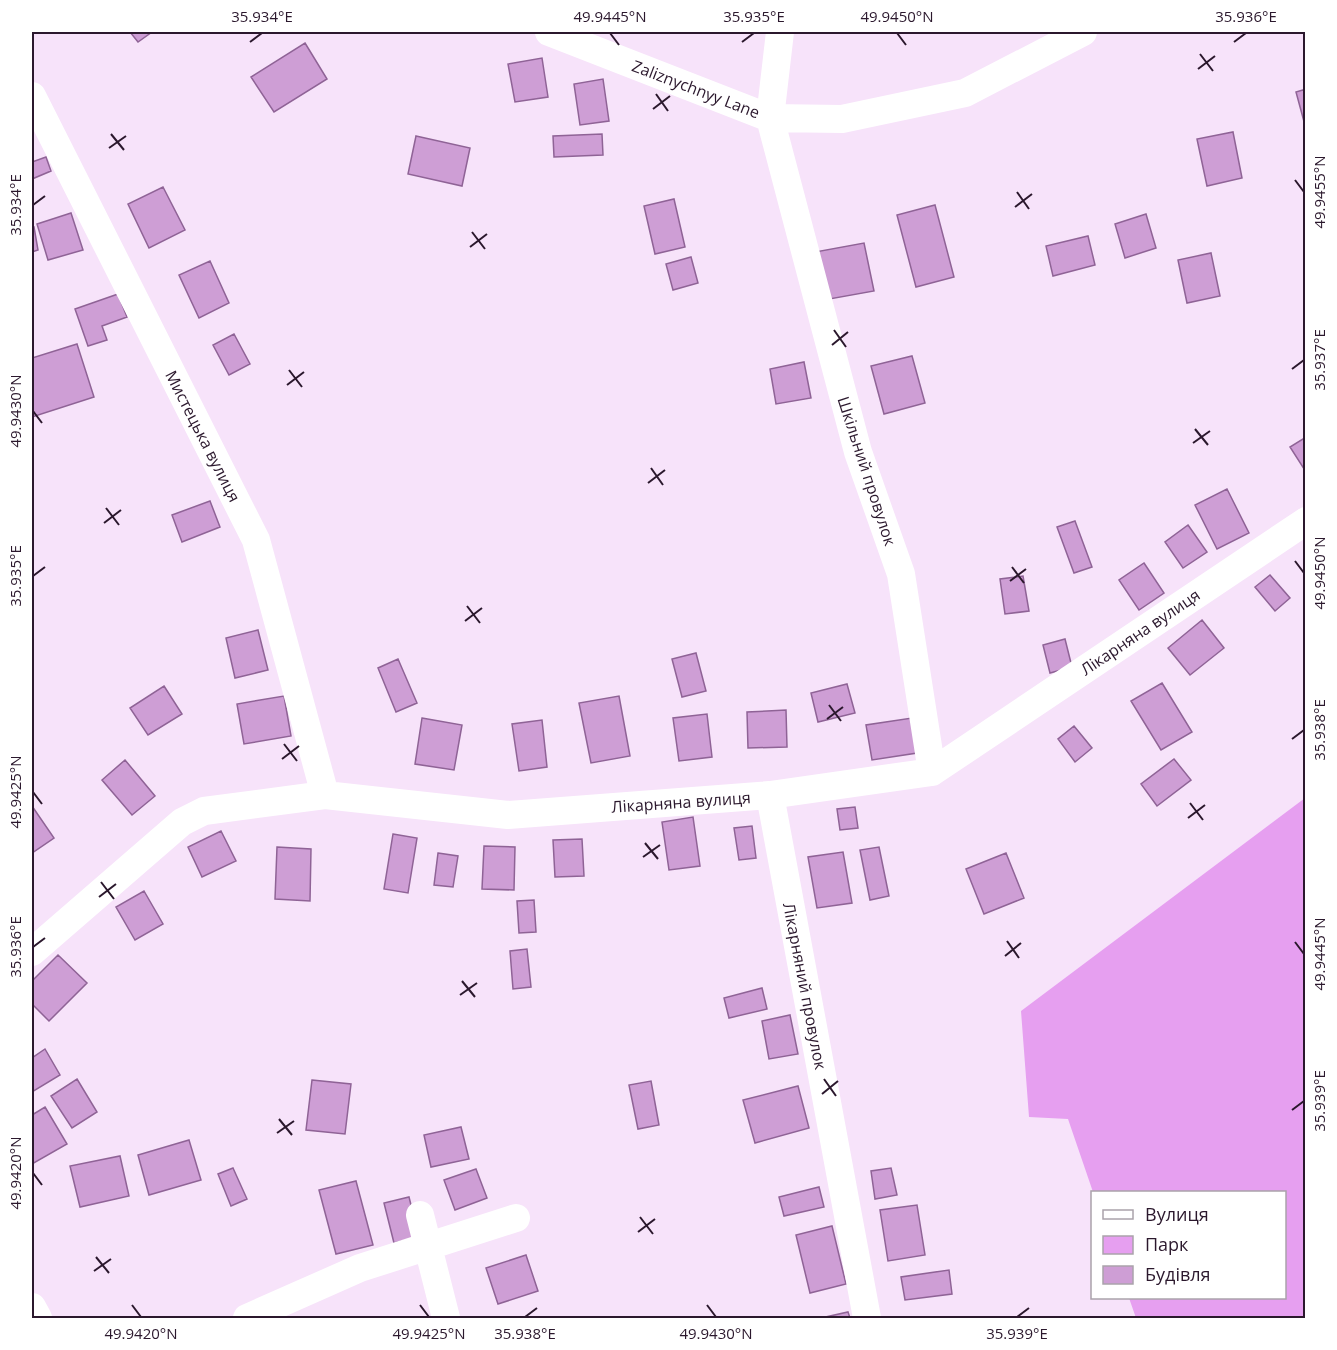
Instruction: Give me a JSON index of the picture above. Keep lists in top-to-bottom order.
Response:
{
  "streets": {
    "street": [
      "Zaliznychnyy Lane",
      "Мистецька вулиця",
      "Шкільний провулок",
      "Лікарняна вулиця",
      "Лікарняний провулок"
    ]
  },
  "crossings": [
    ["Zaliznychnyy Lane", "Шкільний провулок"],
    ["Мистецька вулиця", "Лікарняна вулиця"],
    ["Шкільний провулок", "Лікарняна вулиця"],
    ["Лікарняна вулиця", "Лікарняний провулок"]
  ],
  "legend": ["Вулиця", "Парк", "Будівля"],
  "coordinates": [
    "35.934°E",
    "49.9445°N",
    "35.935°E",
    "49.9450°N",
    "35.936°E",
    "49.9455°N",
    "35.937°E",
    "49.9430°N",
    "35.938°E",
    "49.9425°N",
    "35.939°E",
    "49.9420°N"
  ]
}
